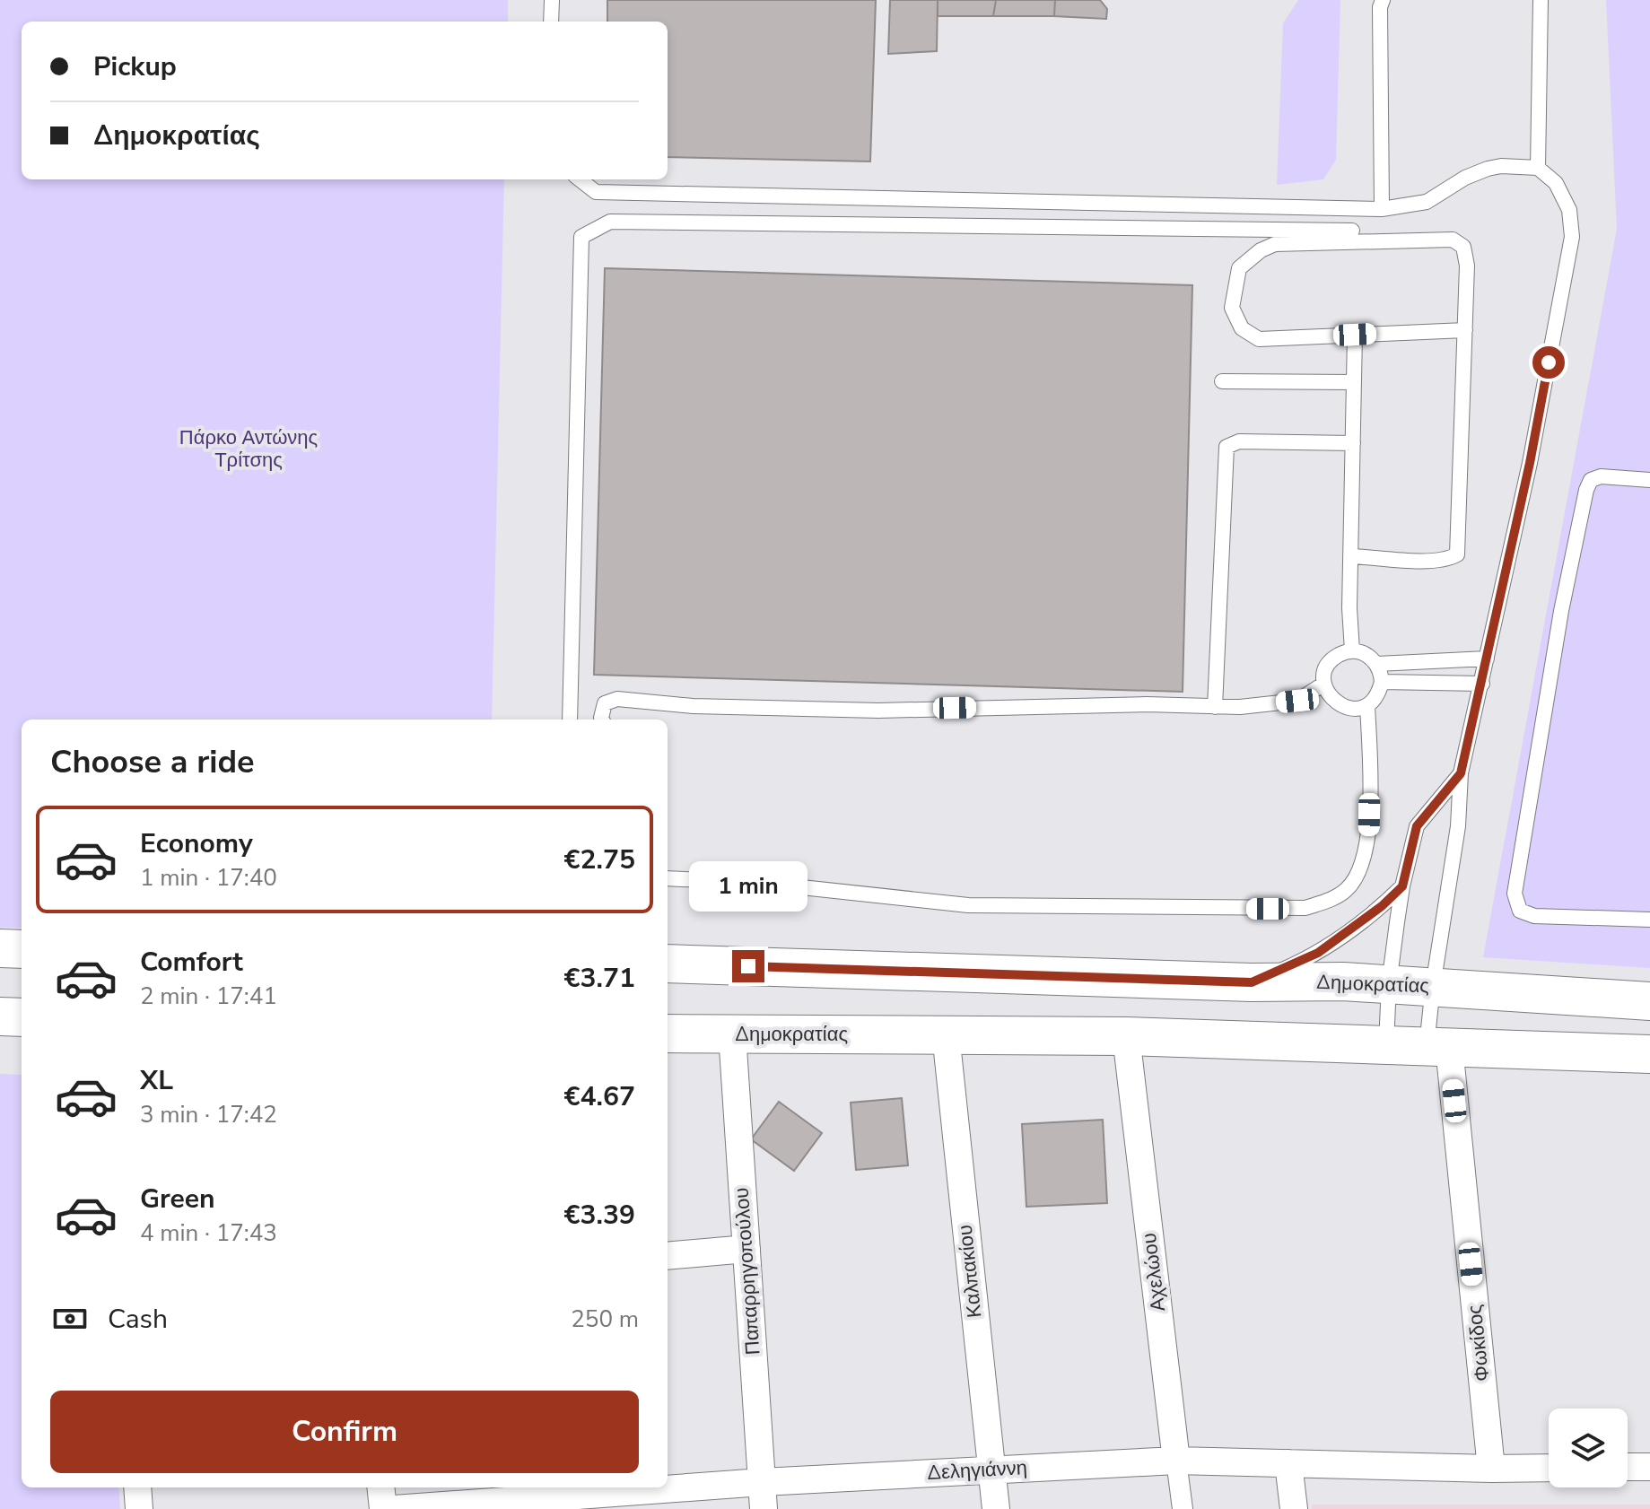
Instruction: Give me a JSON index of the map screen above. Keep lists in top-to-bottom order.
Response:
{
  "streets": {
    "main road": ["Δημοκρατίας"],
    "street": [
      "Παπαρρηγοπούλου",
      "Καλπακίου",
      "Αχελώου",
      "Φωκίδος",
      "Δεληγιάννη"
    ]
  },
  "crossings": [
    ["Δημοκρατίας", "Παπαρρηγοπούλου"],
    ["Δημοκρατίας", "Καλπακίου"],
    ["Δημοκρατίας", "Αχελώου"],
    ["Δημοκρατίας", "Φωκίδος"],
    ["Παπαρρηγοπούλου", "Δεληγιάννη"],
    ["Καλπακίου", "Δεληγιάννη"],
    ["Αχελώου", "Δεληγιάννη"],
    ["Φωκίδος", "Δεληγιάννη"]
  ],
  "parks": ["Πάρκο Αντώνης Τρίτσης"],
  "page": {
    "banner": ["Pickup", "Δημοκρατίας"],
    "heading": "Choose a ride",
    "list": [
      {
        "name": "Economy",
        "note": "1 min · 17:40",
        "value": "€2.75"
      },
      {
        "name": "Comfort",
        "note": "2 min · 17:41",
        "value": "€3.71"
      },
      {
        "name": "XL",
        "note": "3 min · 17:42",
        "value": "€4.67"
      },
      {
        "name": "Green",
        "note": "4 min · 17:43",
        "value": "€3.39"
      }
    ],
    "bubble": "1 min",
    "pay": ["Cash", "250 m"],
    "buttons": "Confirm"
  }
}
